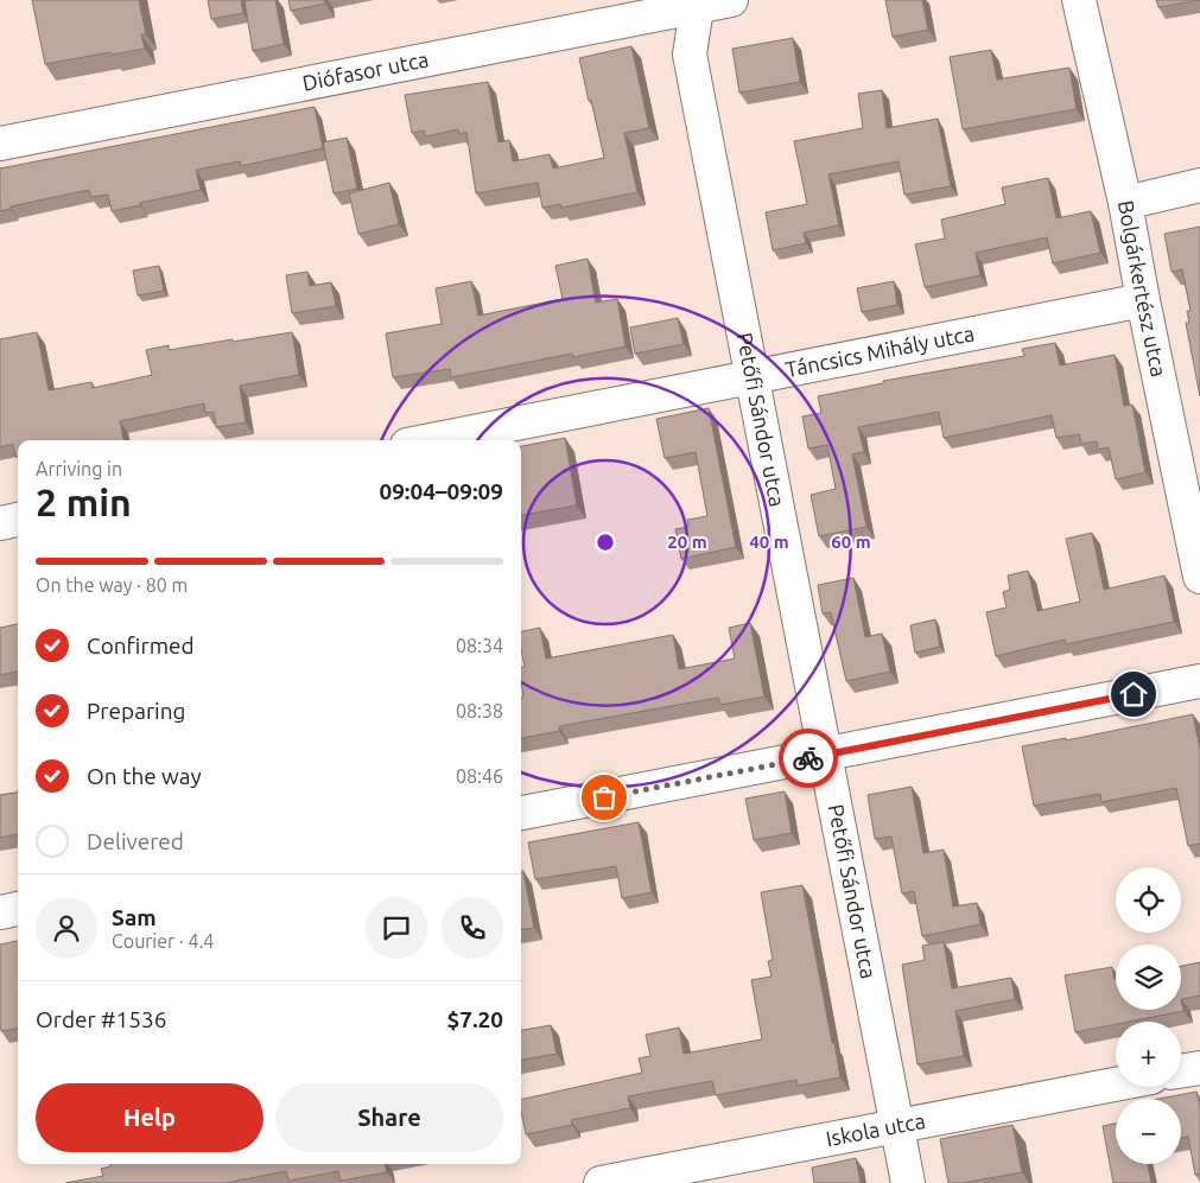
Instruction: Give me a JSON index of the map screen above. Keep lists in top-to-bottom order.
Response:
{
  "streets": {
    "street": [
      "Diófasor utca",
      "Bolgárkertész utca",
      "Táncsics Mihály utca",
      "Petőfi Sándor utca",
      "Iskola utca"
    ]
  },
  "crossings": [
    ["Diófasor utca", "Petőfi Sándor utca"],
    ["Bolgárkertész utca", "Táncsics Mihály utca"],
    ["Táncsics Mihály utca", "Petőfi Sándor utca"],
    ["Petőfi Sándor utca", "Iskola utca"]
  ],
  "page": {
    "heading": ["2 min", "Arriving in", "09:04–09:09"],
    "panel": [
      "Sam",
      "Courier · 4.4",
      "Order #1536",
      "$7.20"
    ],
    "bar": "On the way · 80 m",
    "list": [
      ["Confirmed", "08:34"],
      ["Preparing", "08:38"],
      ["On the way", "08:46"],
      "Delivered"
    ],
    "map_buttons": ["+", "−"],
    "buttons": ["Help", "Share"]
  },
  "rings": ["20 m", "40 m", "60 m"]
}
